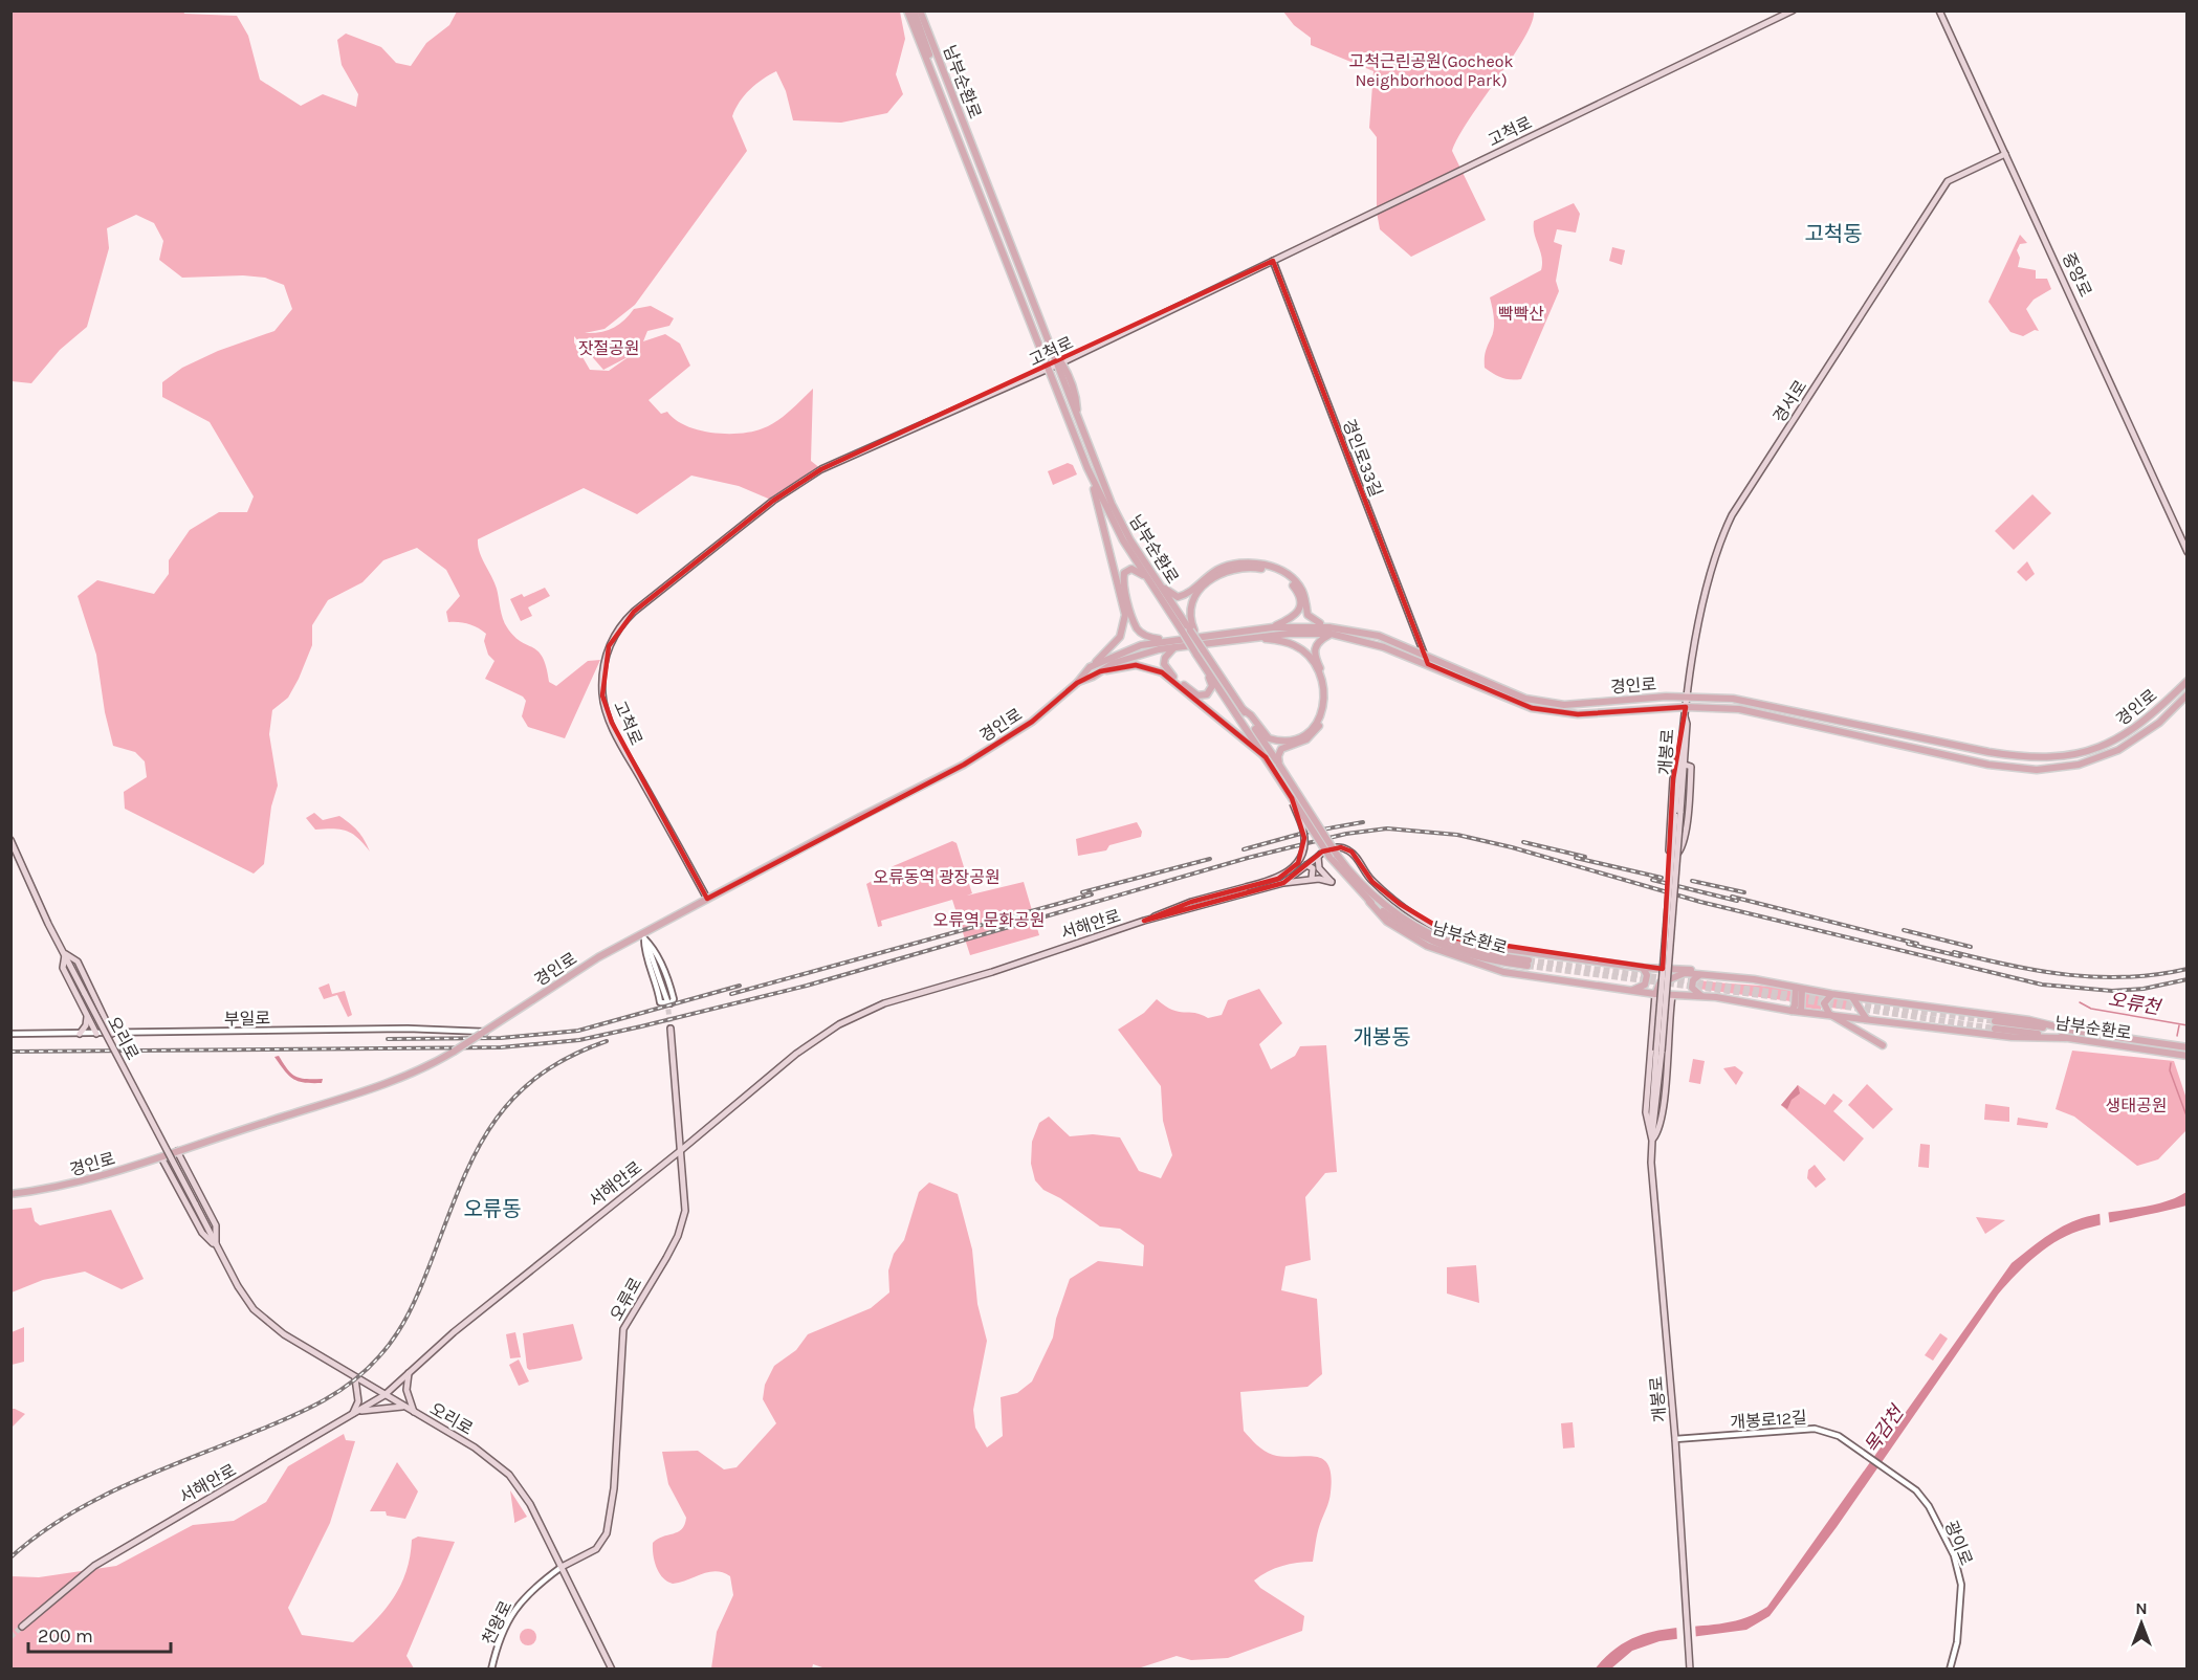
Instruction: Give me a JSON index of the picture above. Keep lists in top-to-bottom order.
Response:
{
  "streets": {
    "main road": [
      "남부순환로",
      "고척로",
      "중앙로",
      "경서로",
      "경인로",
      "개봉로",
      "서해안로",
      "오리로",
      "오류로"
    ],
    "street": [
      "경인로33길",
      "부일로",
      "개봉로12길",
      "광이로",
      "천왕로"
    ]
  },
  "crossings": [
    ["남부순환로", "고척로"],
    ["고척로", "경인로33길"],
    ["고척로", "경인로"],
    ["중앙로", "경서로"],
    ["경서로", "경인로"],
    ["경서로", "개봉로"],
    ["경인로33길", "경인로"],
    ["경인로", "부일로"],
    ["경인로", "오리로"],
    ["개봉로", "개봉로12길"],
    ["서해안로", "오리로"],
    ["서해안로", "오류로"],
    ["오리로", "오류로"],
    ["오리로", "천왕로"],
    ["오류로", "천왕로"],
    ["개봉로12길", "광이로"]
  ],
  "districts": ["고척동", "개봉동", "오류동"],
  "water": ["오류천", "목감천"],
  "parks": [
    "고척근린공원(Gocheok Neighborhood Park)",
    "빡빡산",
    "잣절공원",
    "오류동역 광장공원",
    "오류역 문화공원",
    "생태공원"
  ],
  "scale_bar": "200 m",
  "north": "top"
}
